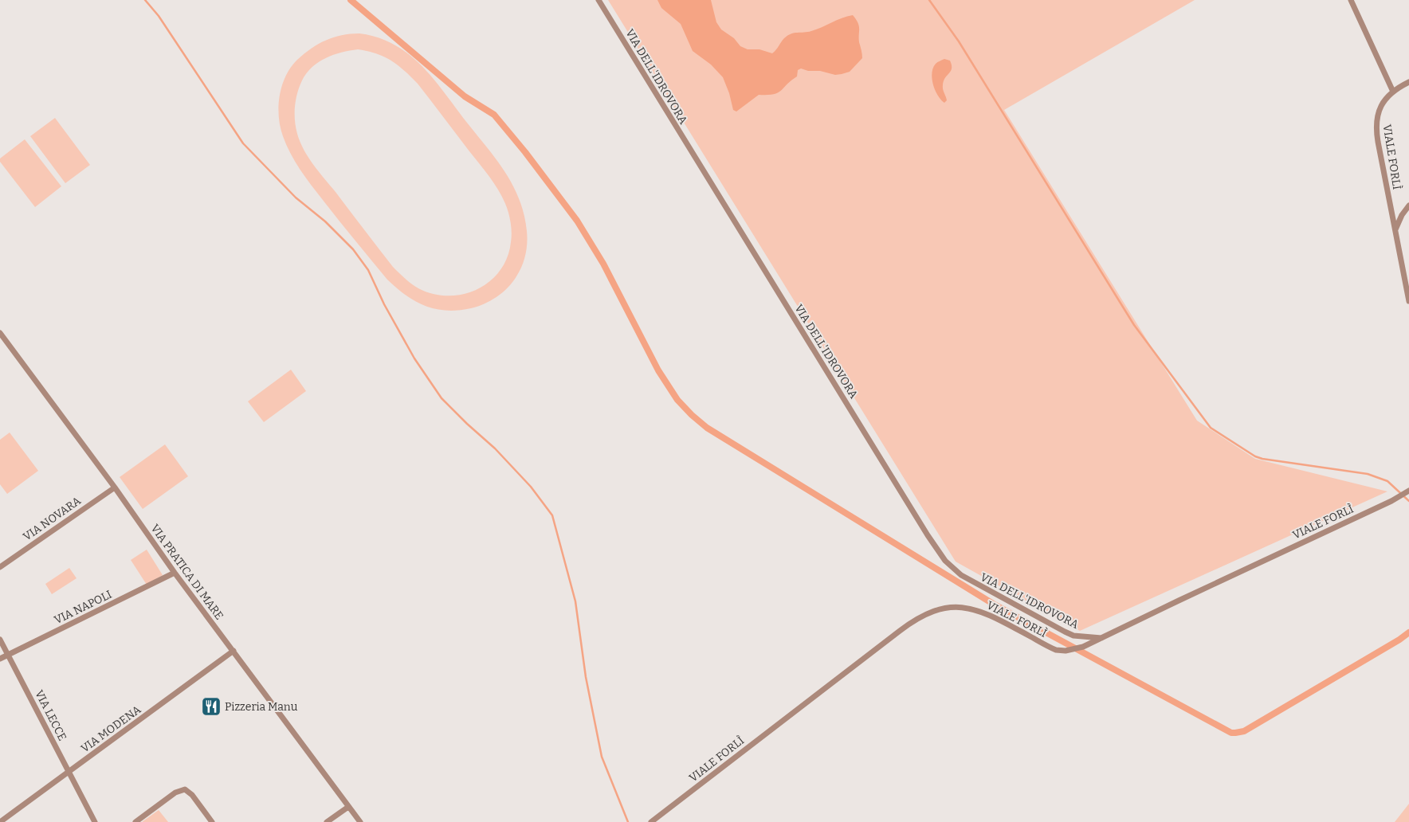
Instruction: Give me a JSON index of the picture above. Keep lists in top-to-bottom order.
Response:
{
  "streets": {
    "street": [
      "VIA DELL'IDROVORA",
      "VIALE FORLÌ",
      "VIA NOVARA",
      "VIA PRATICA DI MARE",
      "VIA NAPOLI",
      "VIA LECCE",
      "VIA MODENA"
    ]
  },
  "crossings": [
    ["VIA DELL'IDROVORA", "VIALE FORLÌ"],
    ["VIA NOVARA", "VIA PRATICA DI MARE"],
    ["VIA PRATICA DI MARE", "VIA NAPOLI"],
    ["VIA PRATICA DI MARE", "VIA MODENA"],
    ["VIA NAPOLI", "VIA LECCE"],
    ["VIA LECCE", "VIA MODENA"]
  ],
  "places": {
    "restaurant": ["Pizzeria Manu"]
  }
}
